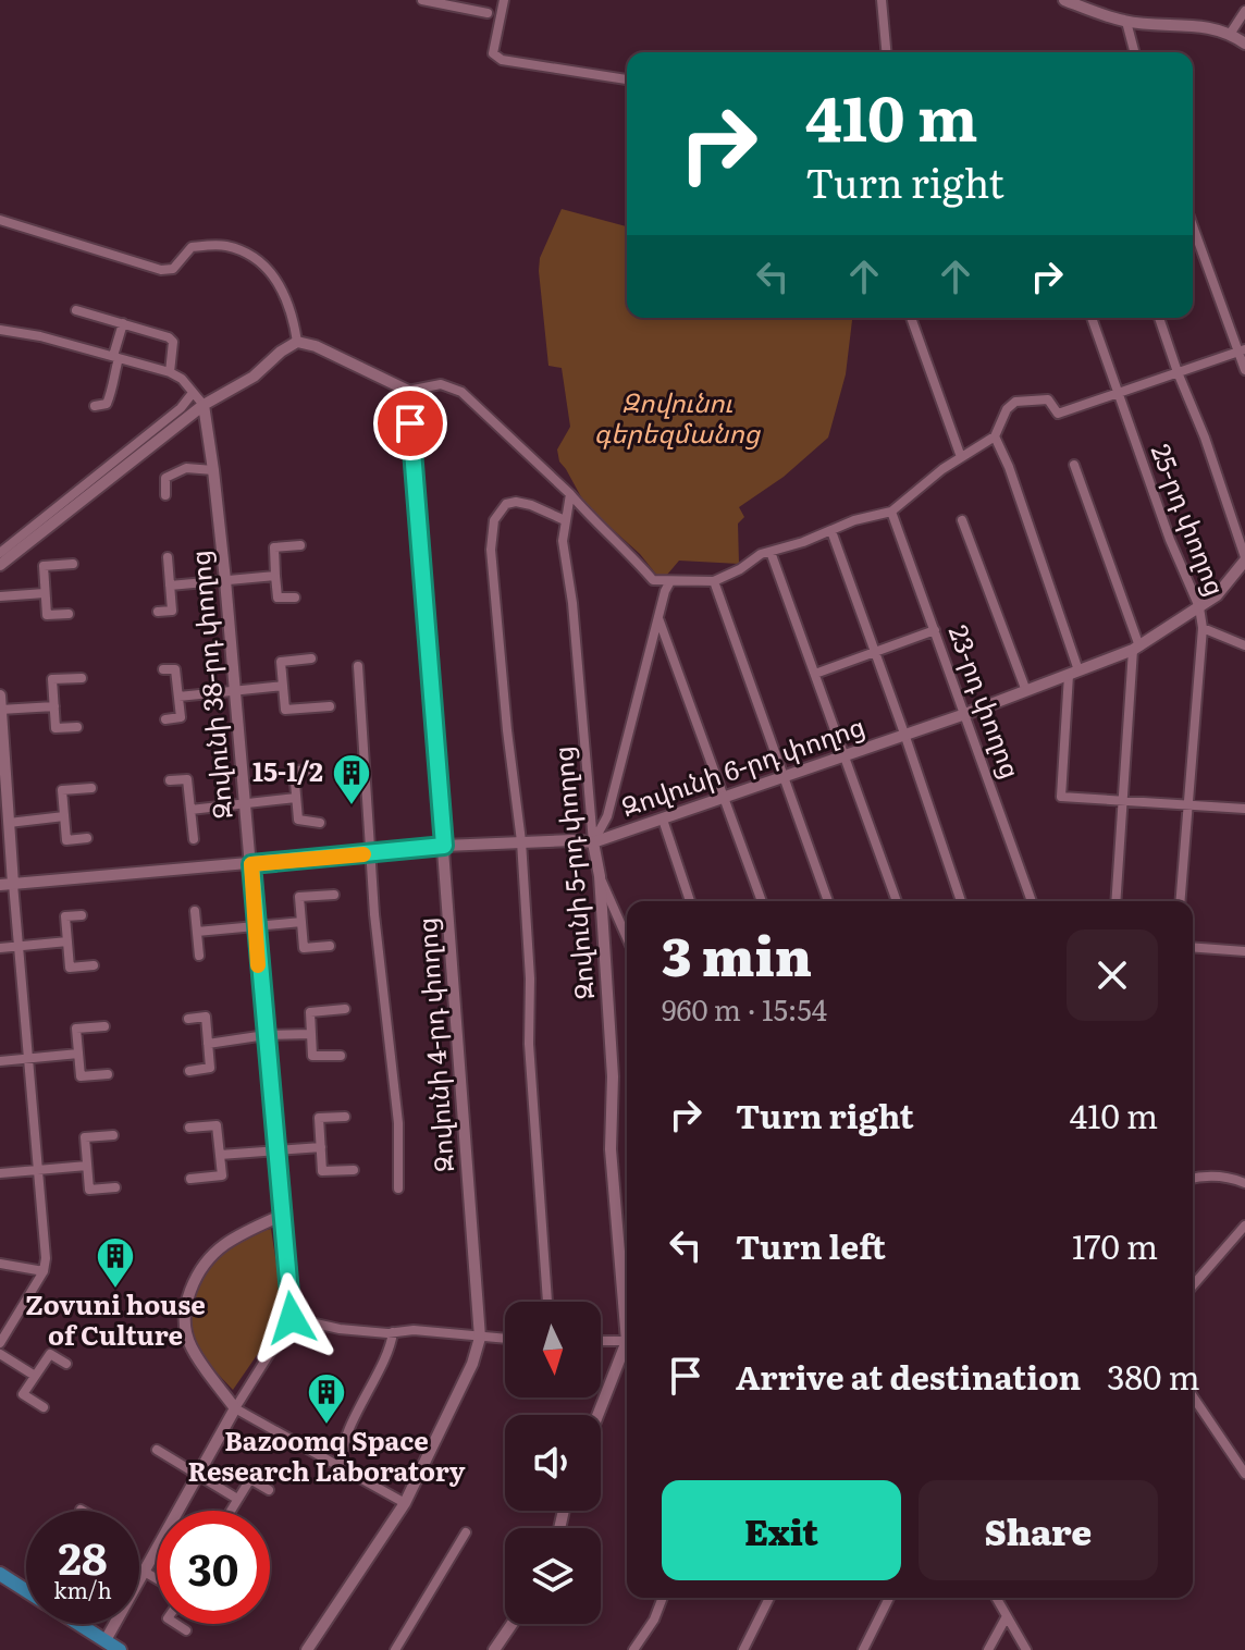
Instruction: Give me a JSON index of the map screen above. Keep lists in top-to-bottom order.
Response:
{
  "streets": {
    "street": [
      "25-րդ փողոց",
      "Զովունի 38-րդ փողոց",
      "23-րդ փողոց",
      "Զովունի 6-րդ փողոց",
      "Զովունի 5-րդ փողոց",
      "Զովունի 4-րդ փողոց"
    ]
  },
  "crossings": [
    ["25-րդ փողոց", "Զովունի 6-րդ փողոց"],
    ["Զովունի 38-րդ փողոց", "Զովունի 6-րդ փողոց"],
    ["23-րդ փողոց", "Զովունի 6-րդ փողոց"],
    ["Զովունի 6-րդ փողոց", "Զովունի 5-րդ փողոց"],
    ["Զովունի 6-րդ փողոց", "Զովունի 4-րդ փողոց"]
  ],
  "parks": ["Զովունու գերեզմանոց"],
  "places": {
    "building": ["15-1/2", "Zovuni house of Culture", "Bazoomq Space Research Laboratory"]
  },
  "north": "bottom",
  "page": {
    "turn": ["410 m", "Turn right"],
    "heading": ["3 min", "960 m · 15:54"],
    "list": [
      {
        "name": "Turn right",
        "value": "410 m"
      },
      {
        "name": "Turn left",
        "value": "170 m"
      },
      {
        "name": "Arrive at destination",
        "value": "380 m"
      }
    ],
    "buttons": ["Exit", "Share"],
    "speed": "28 km/h",
    "limit": "30"
  }
}
